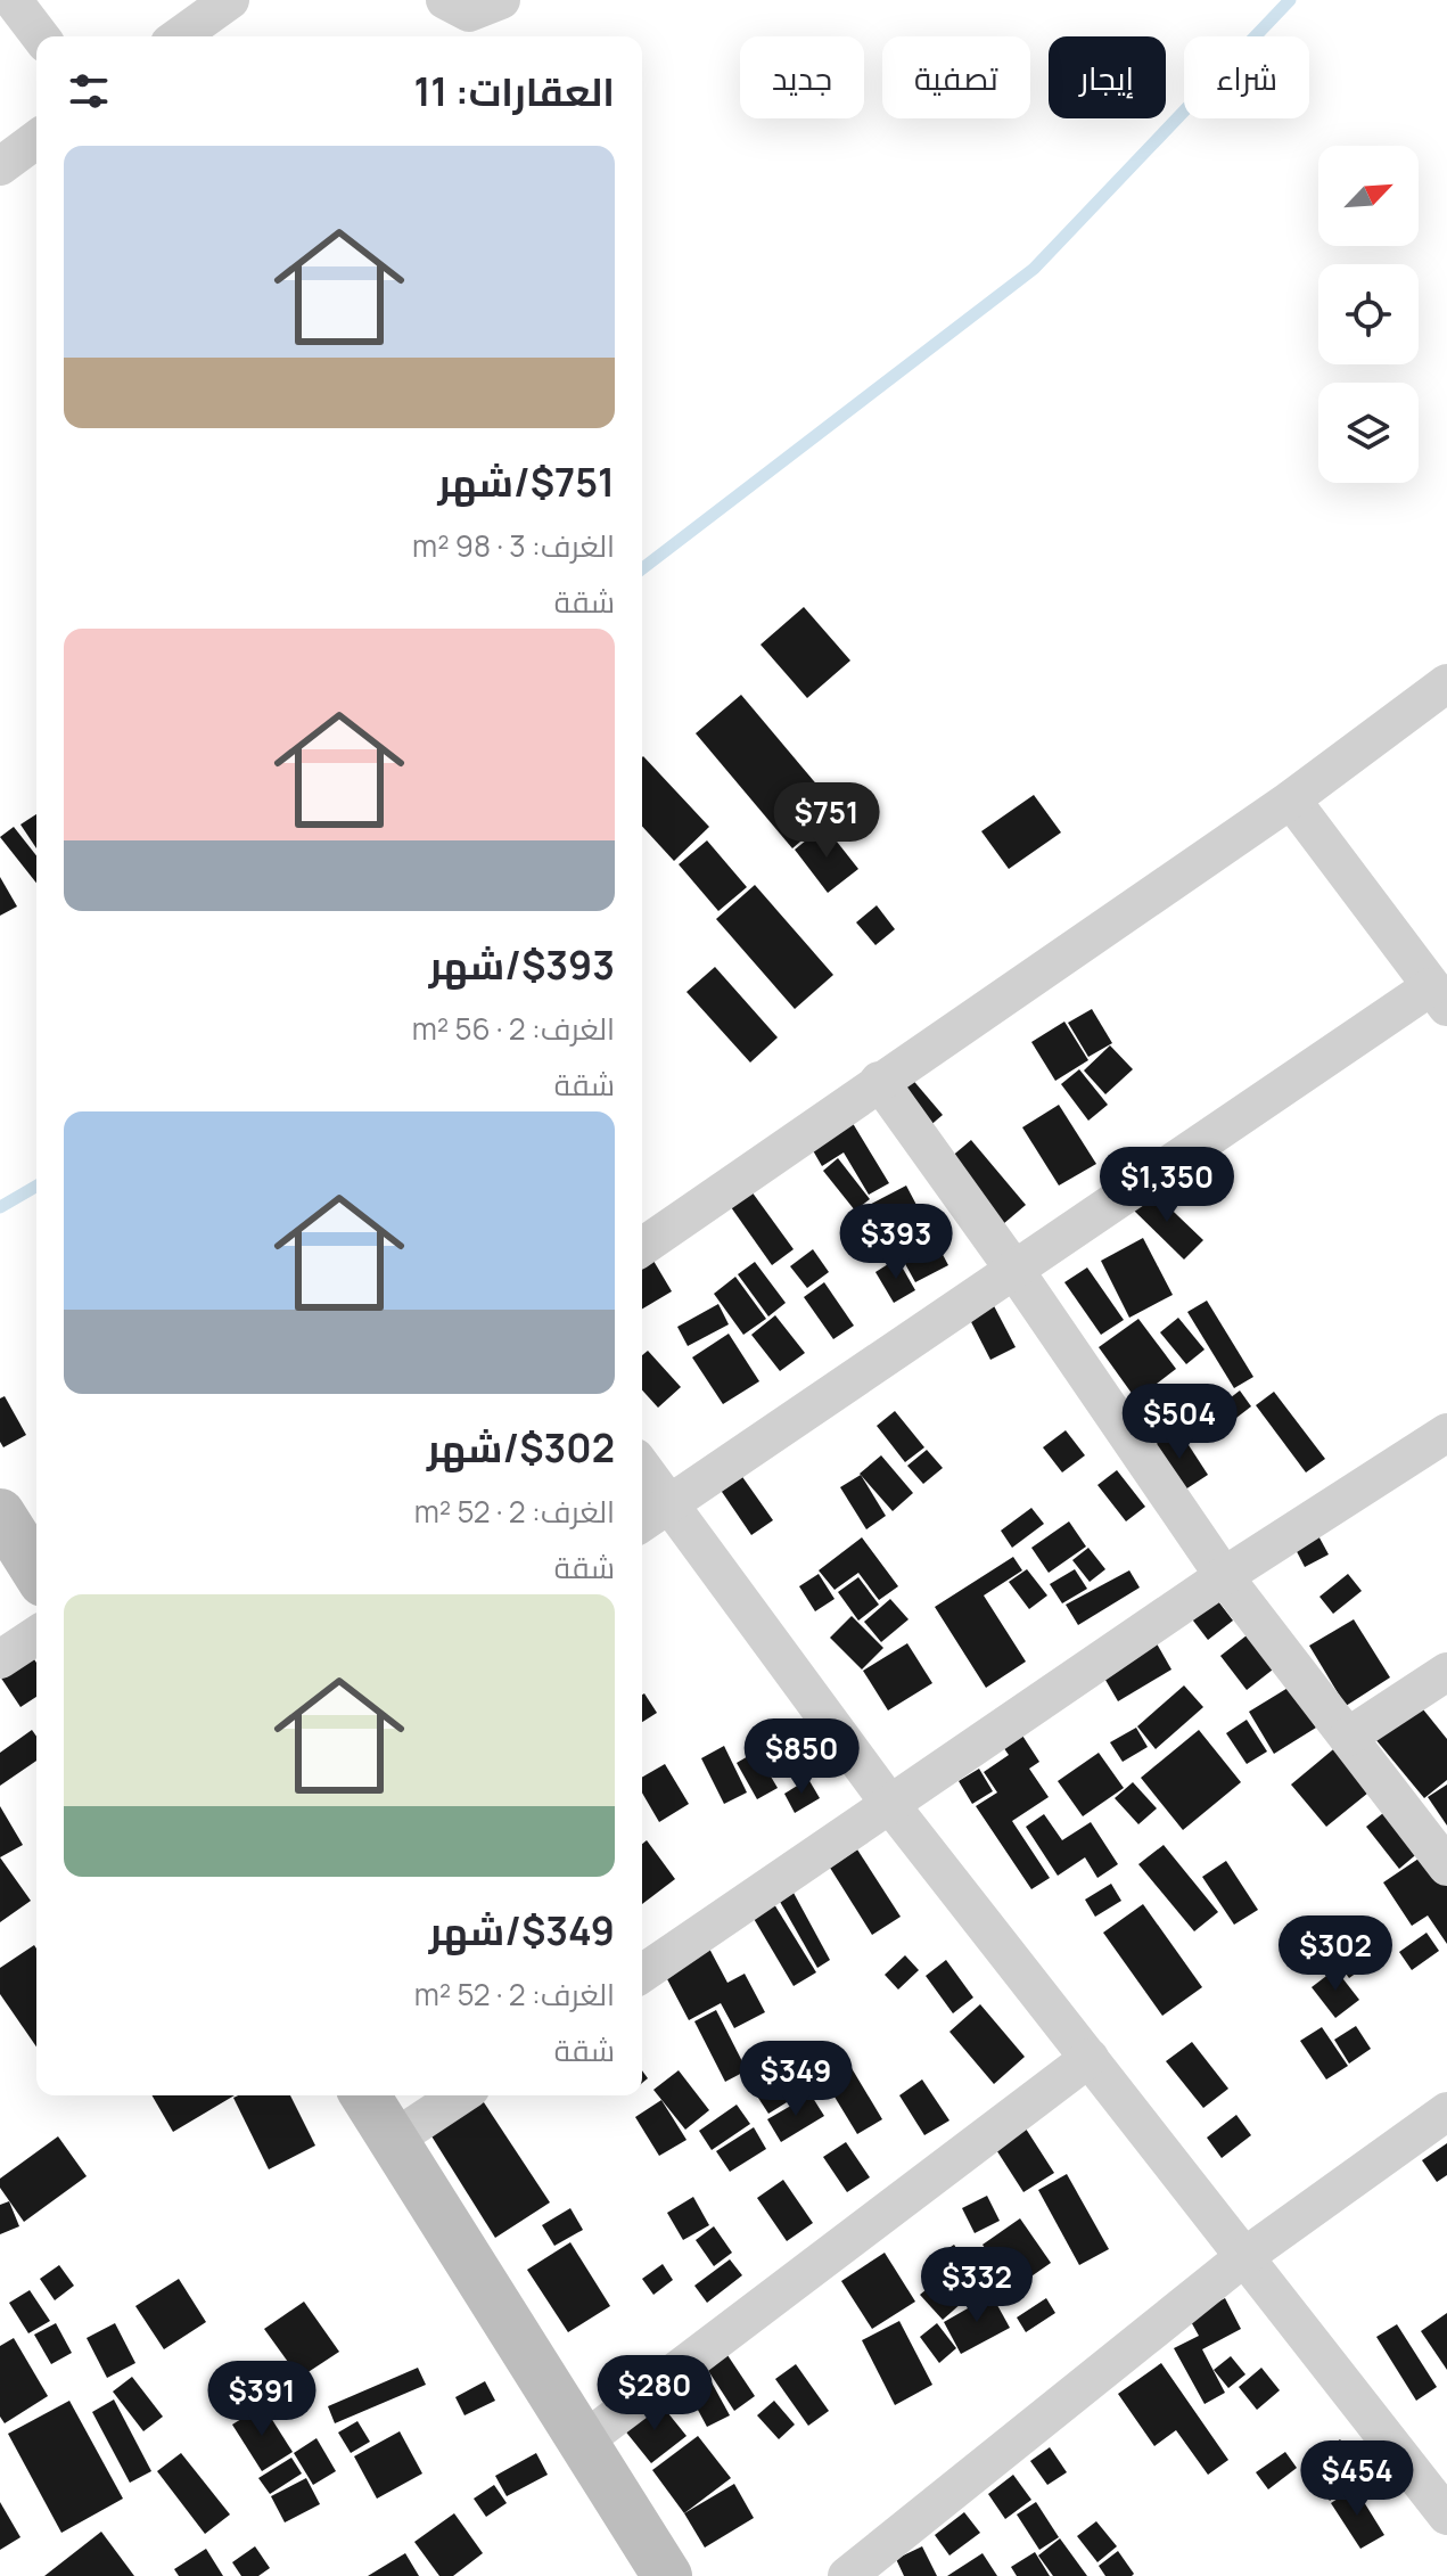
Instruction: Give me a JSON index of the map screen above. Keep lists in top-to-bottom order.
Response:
{
  "north": "top right",
  "page": {
    "chip": [
      "شراء",
      "إيجار",
      "تصفية",
      "جديد"
    ],
    "heading": "العقارات: 11",
    "list": [
      {
        "name": "$751/شهر",
        "note": "الغرف: 3 · 98 m² · شقة"
      },
      {
        "name": "$393/شهر",
        "note": "الغرف: 2 · 56 m² · شقة"
      },
      {
        "name": "$302/شهر",
        "note": "الغرف: 2 · 52 m² · شقة"
      },
      {
        "name": "$349/شهر",
        "note": "الغرف: 2 · 52 m² · شقة"
      }
    ],
    "price": [
      "$751",
      "$1,350",
      "$393",
      "$504",
      "$850",
      "$302",
      "$349",
      "$332",
      "$280",
      "$391",
      "$454"
    ]
  }
}
